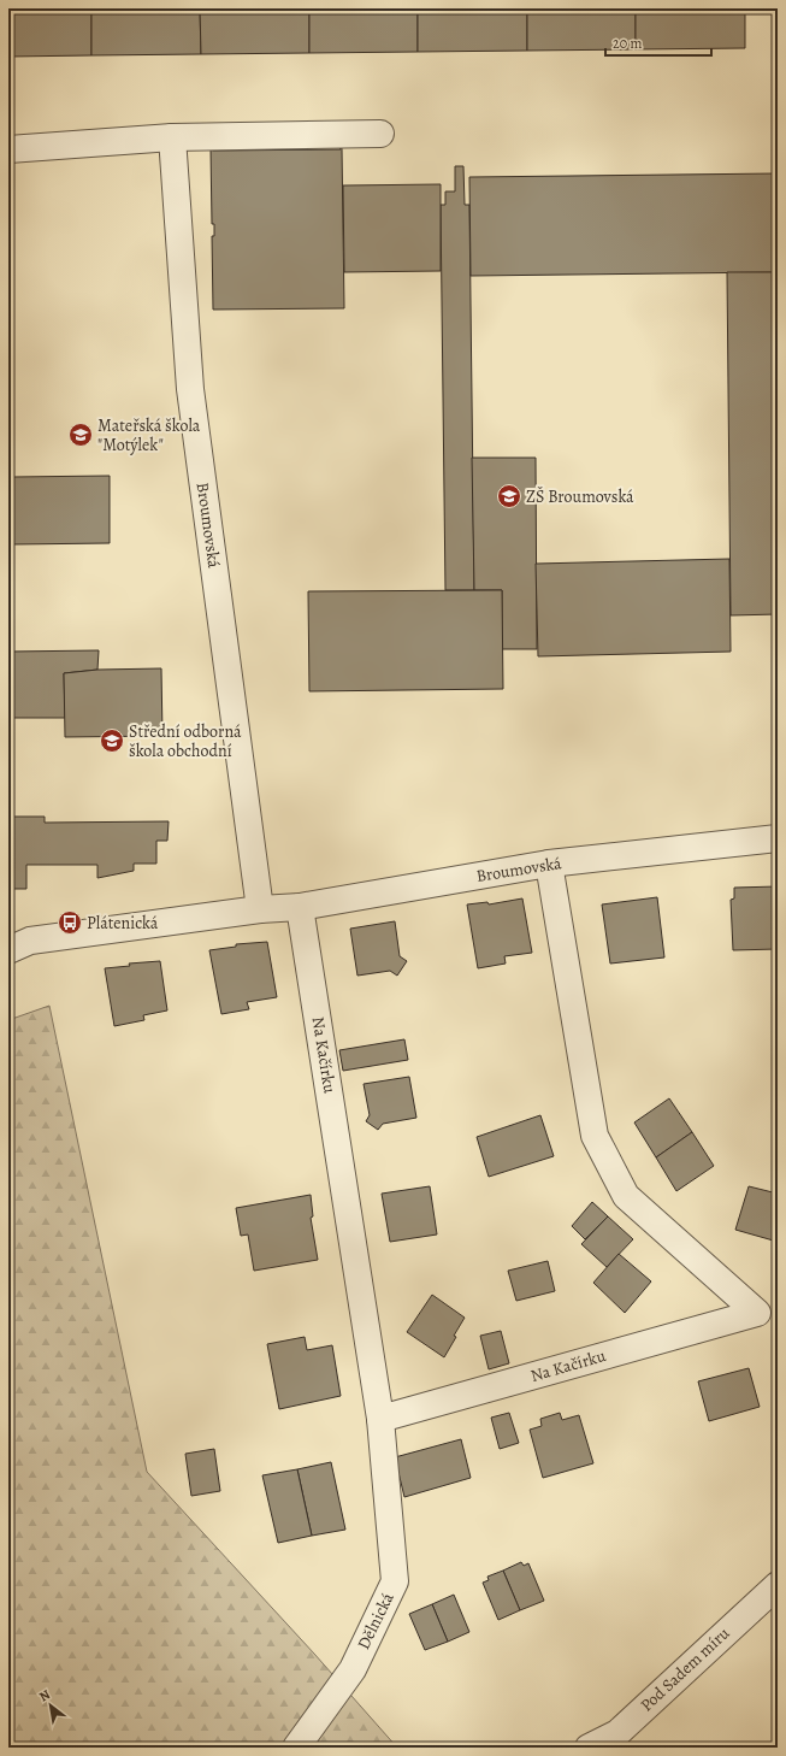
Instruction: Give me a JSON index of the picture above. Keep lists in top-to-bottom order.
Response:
{
  "streets": {
    "street": [
      "Broumovská",
      "Na Kačírku",
      "Dělnická",
      "Pod Sadem míru"
    ]
  },
  "crossings": [
    ["Broumovská", "Na Kačírku"],
    ["Na Kačírku", "Dělnická"]
  ],
  "places": {
    "school or university": ["Mateřská škola \"Motýlek\"", "ZŠ Broumovská", "Střední odborná škola obchodní"],
    "bus stop": ["Plátenická"]
  },
  "scale_bar": "20 m",
  "north": "top left"
}
